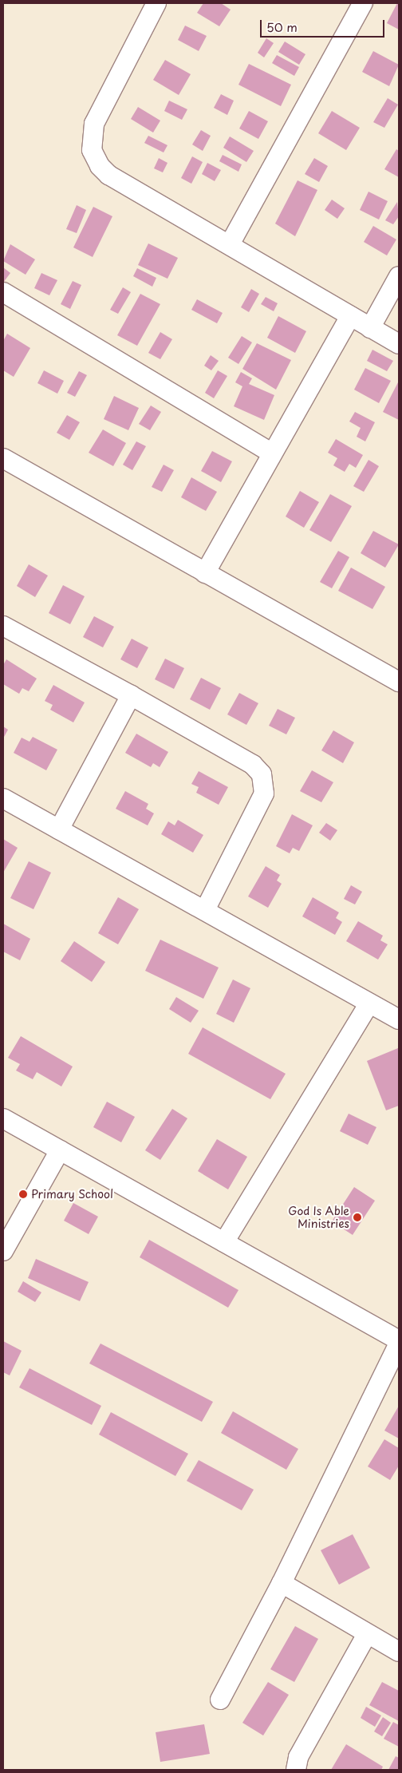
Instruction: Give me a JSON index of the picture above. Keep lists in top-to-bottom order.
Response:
{
  "places": ["Primary School", "God Is Able Ministries"],
  "scale_bar": "50 m"
}
